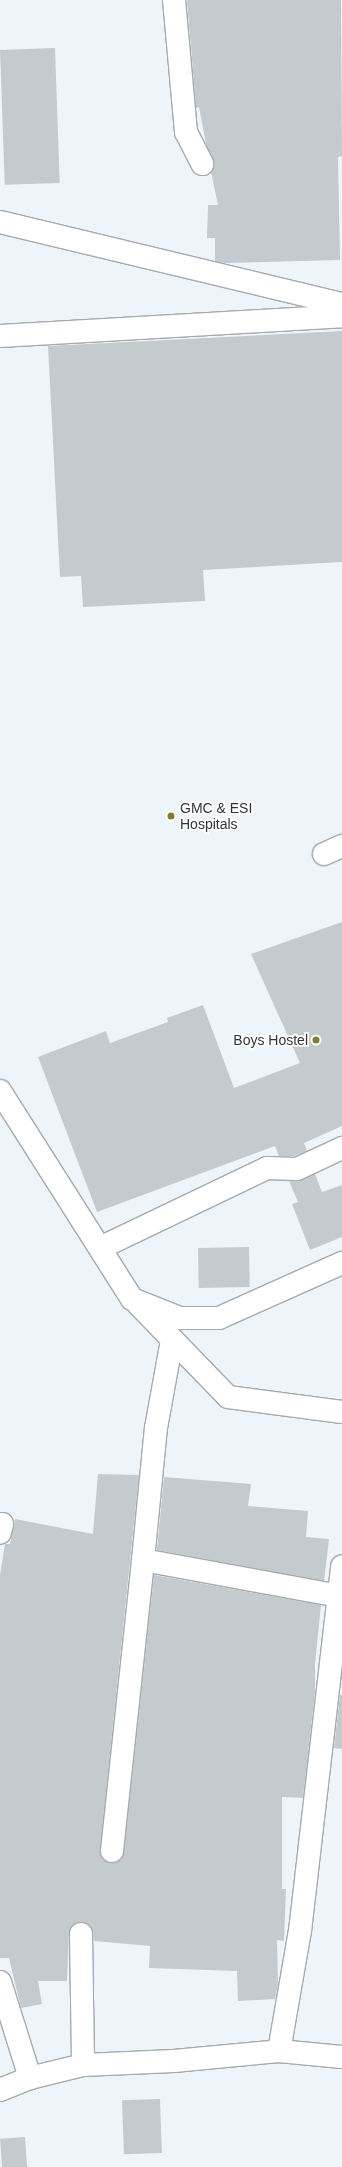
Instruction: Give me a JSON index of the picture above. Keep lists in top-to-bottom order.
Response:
{
  "places": ["GMC & ESI Hospitals", "Boys Hostel"]
}
